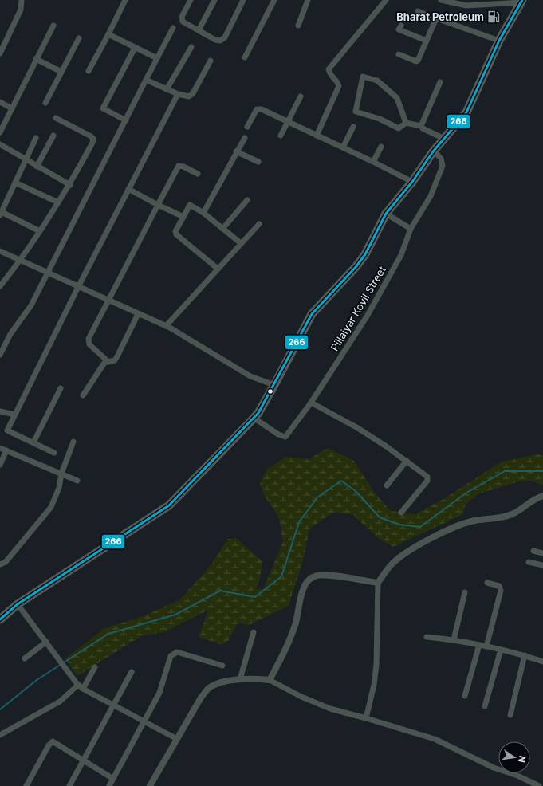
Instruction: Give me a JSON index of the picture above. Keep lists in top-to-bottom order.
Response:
{
  "streets": {
    "street": ["Pillaiyar Kovil Street"]
  },
  "places": {
    "fuel station": ["Bharat Petroleum"]
  },
  "lines": ["transit line 266"],
  "north": "right"
}
